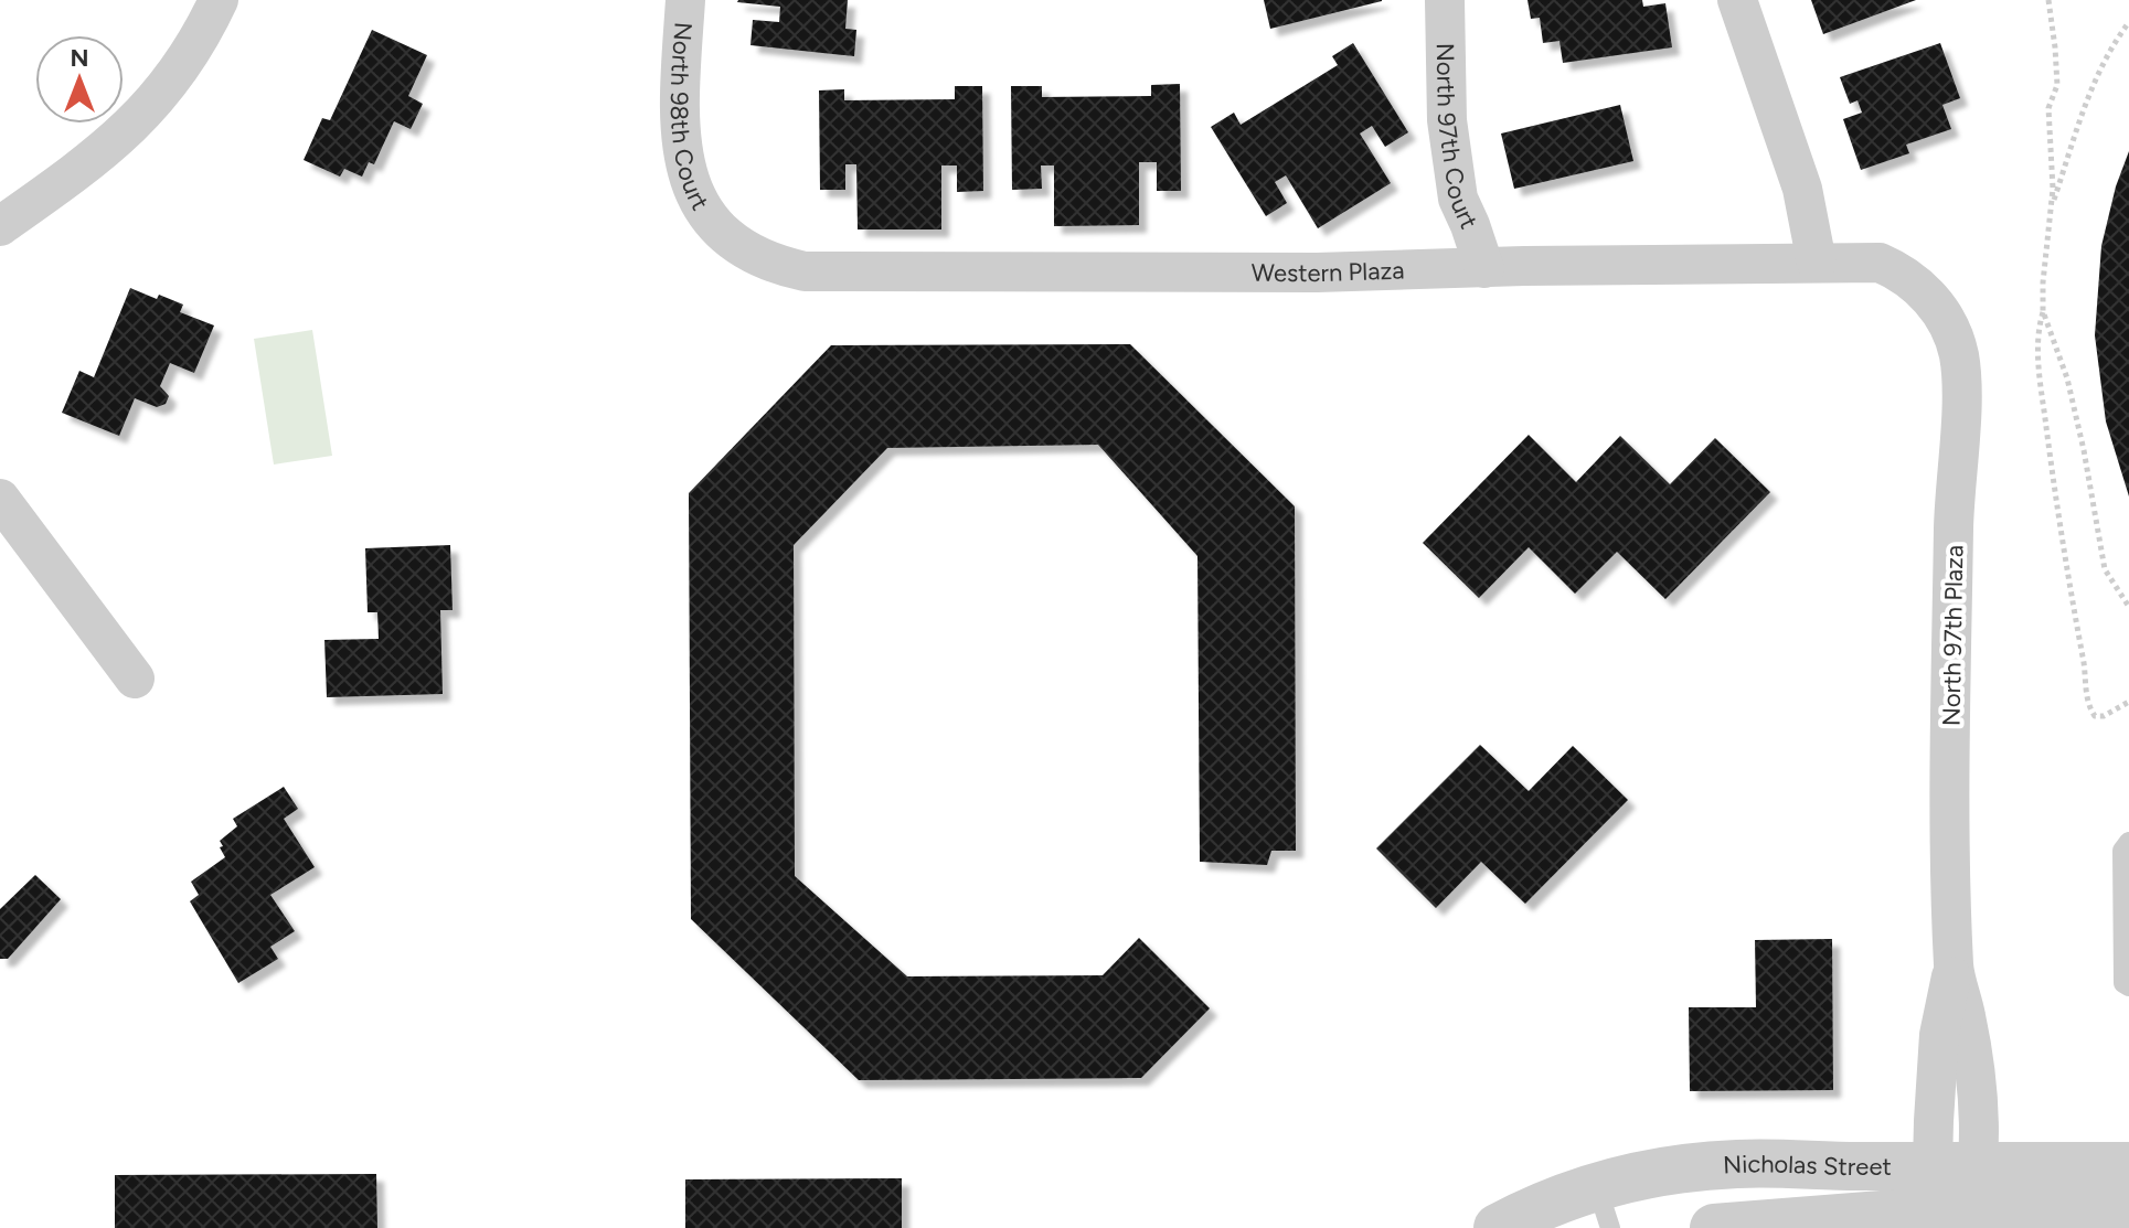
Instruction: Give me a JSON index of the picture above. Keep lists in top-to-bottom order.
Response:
{
  "streets": {
    "street": [
      "North 98th Court",
      "North 97th Court",
      "Western Plaza",
      "North 97th Plaza",
      "Nicholas Street"
    ]
  },
  "crossings": [
    ["North 98th Court", "Western Plaza"],
    ["North 97th Court", "Western Plaza"],
    ["Western Plaza", "North 97th Plaza"],
    ["North 97th Plaza", "Nicholas Street"]
  ],
  "north": "top"
}
